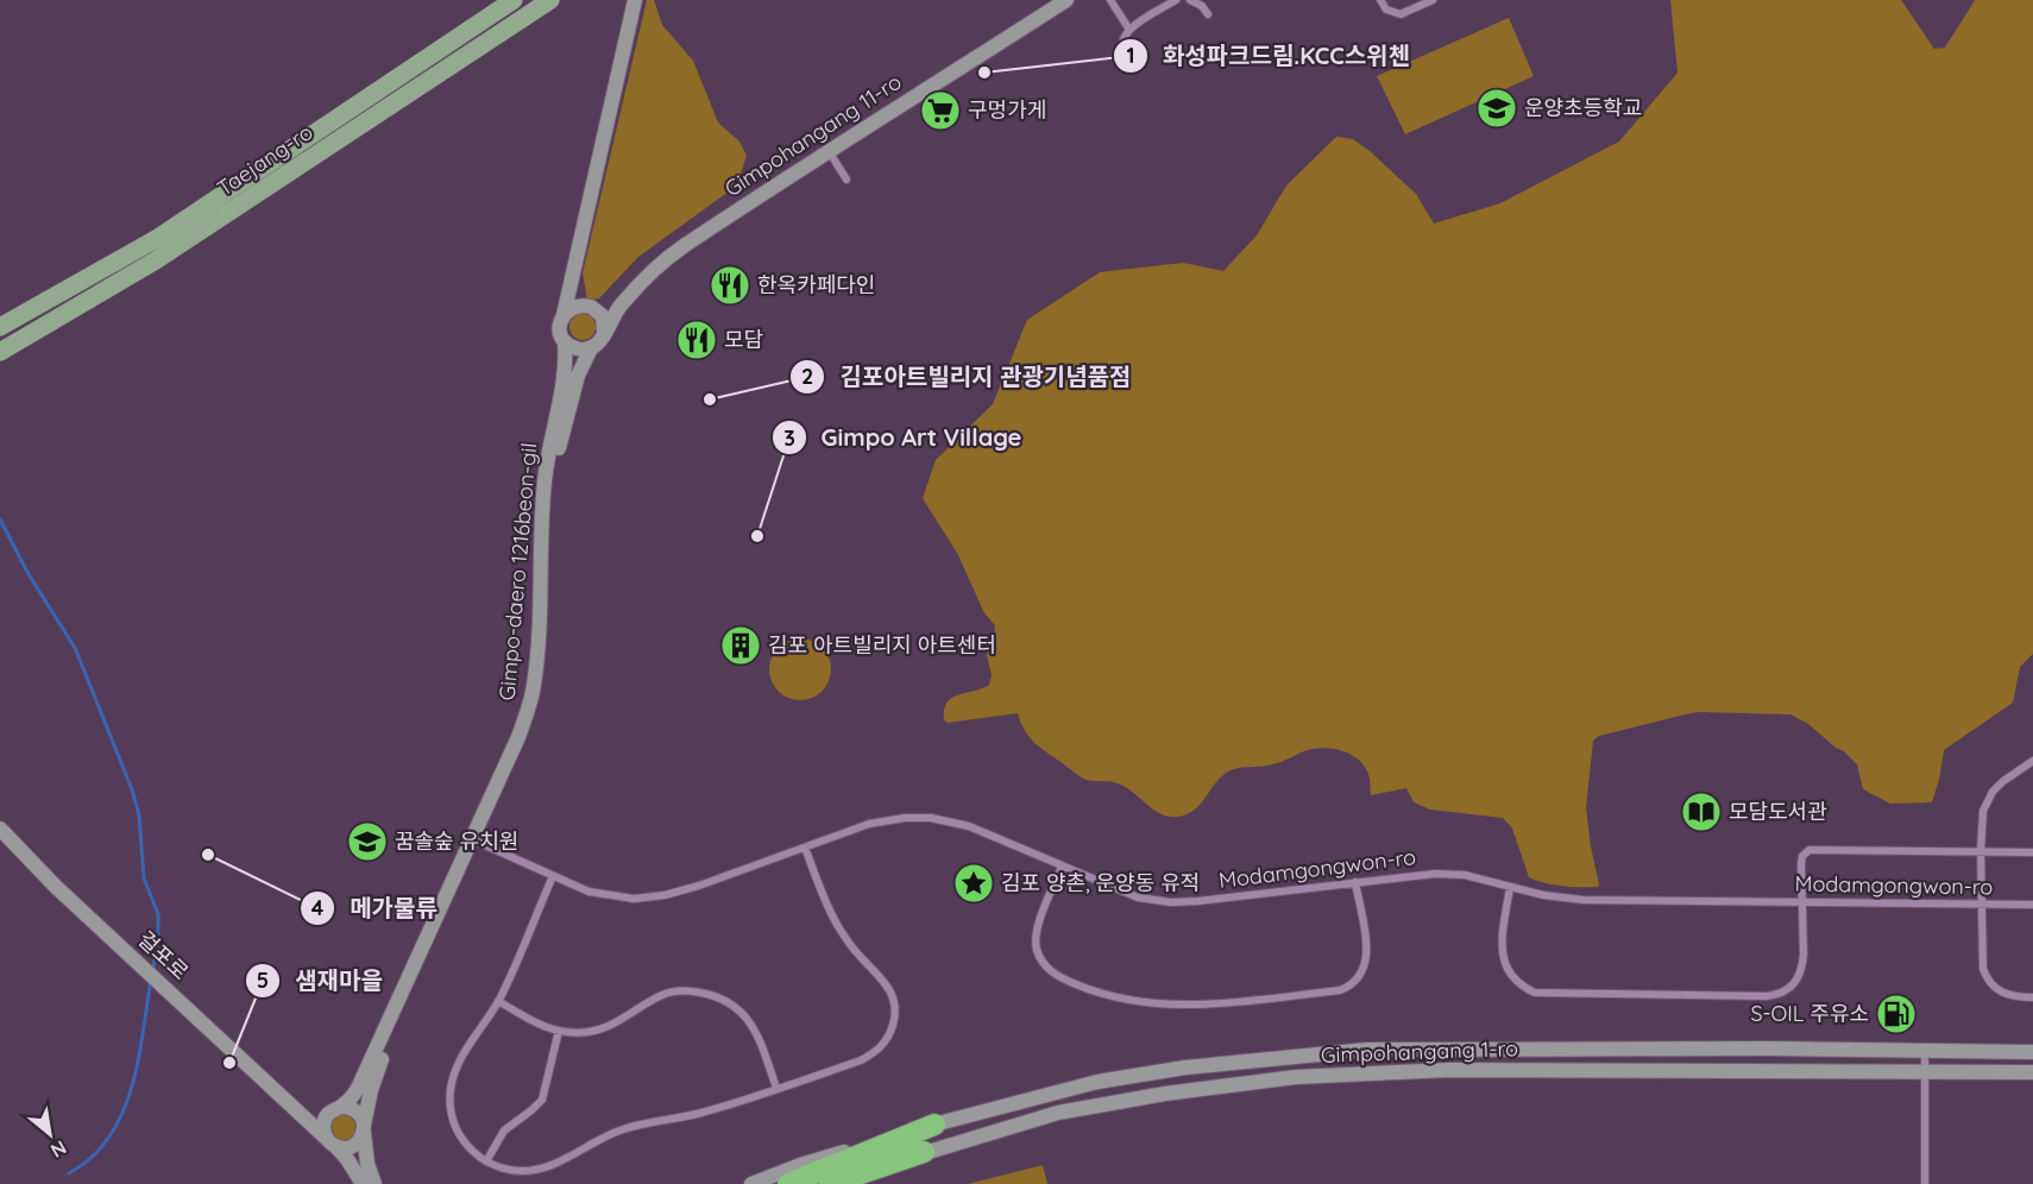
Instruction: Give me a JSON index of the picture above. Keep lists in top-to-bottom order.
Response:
{
  "streets": {
    "main road": ["Taejang-ro"],
    "street": [
      "Gimpohangang 11-ro",
      "Gimpo-daero 1216beon-gil",
      "Modamgongwon-ro",
      "걸포로",
      "Gimpohangang 1-ro"
    ]
  },
  "crossings": [
    ["Gimpohangang 11-ro", "Gimpo-daero 1216beon-gil"],
    ["Gimpo-daero 1216beon-gil", "Modamgongwon-ro"],
    ["Gimpo-daero 1216beon-gil", "걸포로"]
  ],
  "places": {
    "other": [
      "화성파크드림.KCC스위첸",
      "김포아트빌리지 관광기념품점",
      "Gimpo Art Village",
      "메가물류",
      "샘재마을"
    ],
    "school or university": ["운양초등학교", "꿈솔숲 유치원"],
    "supermarket": ["구멍가게"],
    "restaurant": ["한옥카페다인", "모담"],
    "building": ["김포 아트빌리지 아트센터"],
    "library": ["모담도서관"],
    "place": ["김포 양촌, 운양동 유적"],
    "fuel station": ["S-OIL 주유소"]
  },
  "north": "bottom right"
}
